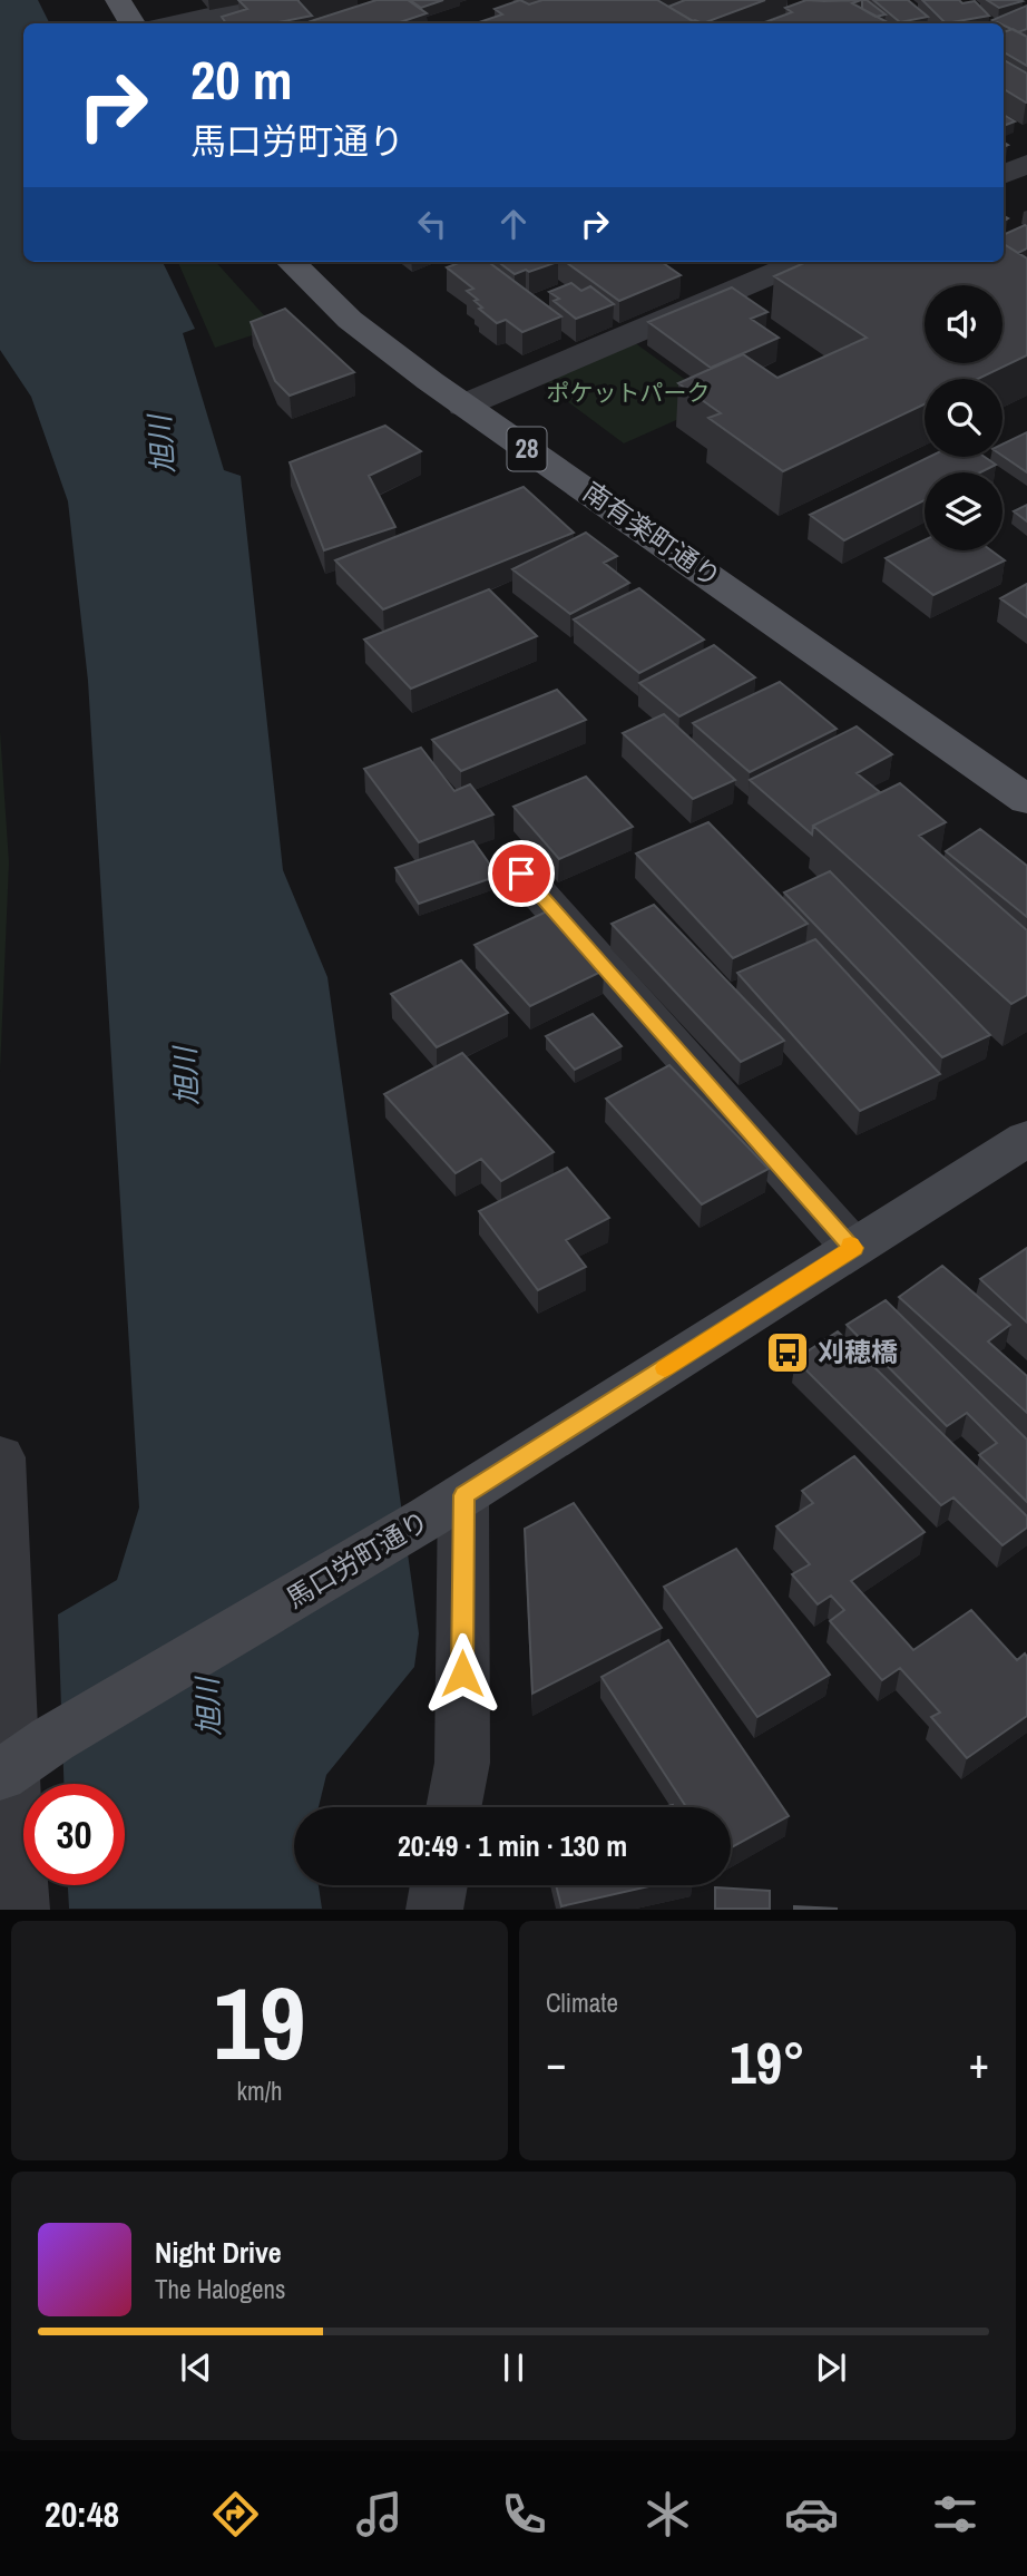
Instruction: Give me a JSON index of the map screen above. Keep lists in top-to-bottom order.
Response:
{
  "streets": {
    "main road": ["28", "南有楽町通り"],
    "street": ["馬口労町通り"]
  },
  "water": ["旭川"],
  "parks": ["ポケットパーク"],
  "places": {
    "bus stop": ["刈穂橋"]
  },
  "page": {
    "turn": ["20 m", "馬口労町通り"],
    "limit": "30",
    "trip": "20:49 · 1 min · 130 m",
    "tile": [
      ["19", "km/h"],
      "Climate"
    ],
    "heat": ["−", "19°", "+"],
    "song": ["Night Drive", "The Halogens"],
    "tabs": "20:48"
  }
}
